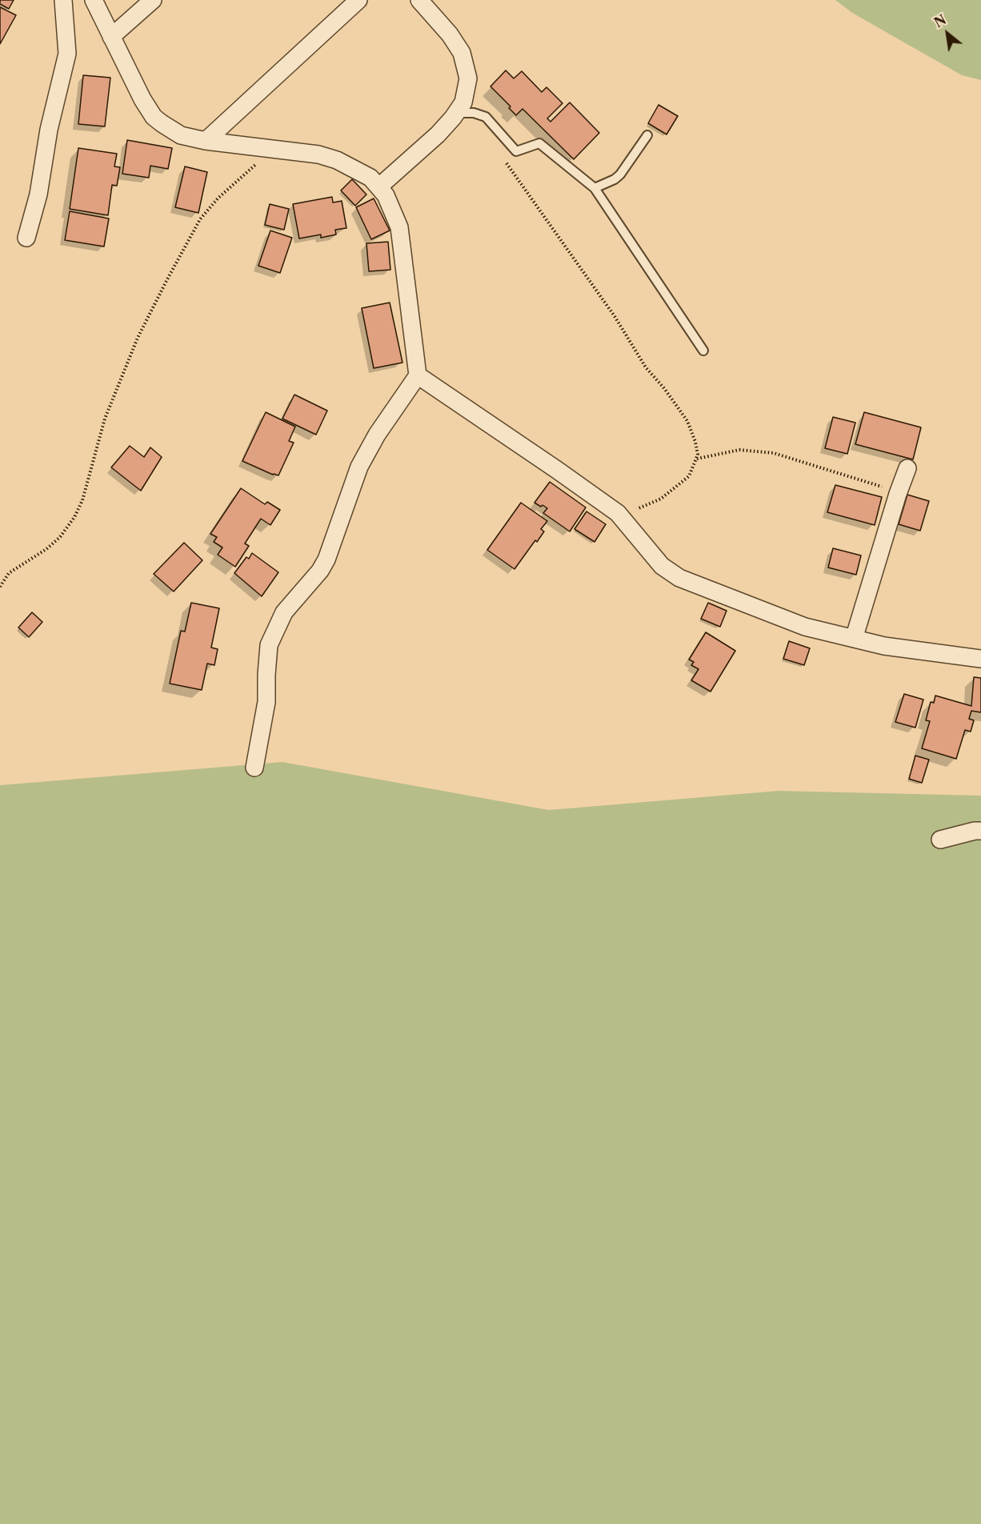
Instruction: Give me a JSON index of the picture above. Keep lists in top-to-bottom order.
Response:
{
  "north": "top left"
}
